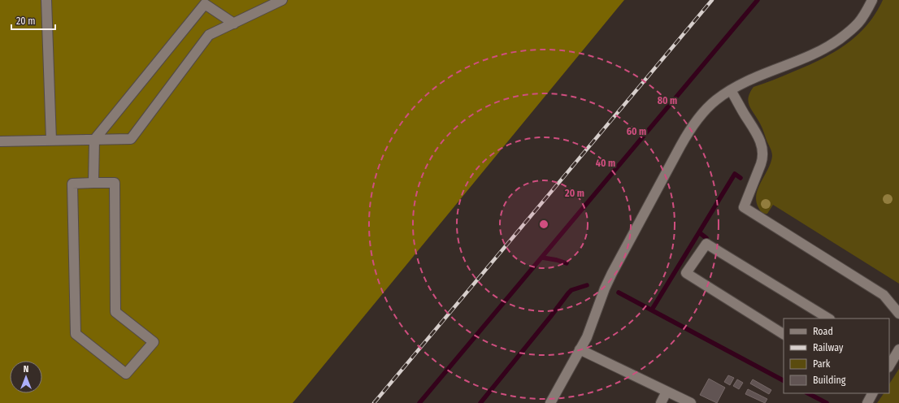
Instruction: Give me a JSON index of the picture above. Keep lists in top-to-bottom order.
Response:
{
  "legend": [
    "Road",
    "Railway",
    "Park",
    "Building"
  ],
  "scale_bar": "20 m",
  "north": "top",
  "rings": [
    "80 m",
    "60 m",
    "40 m",
    "20 m"
  ]
}
